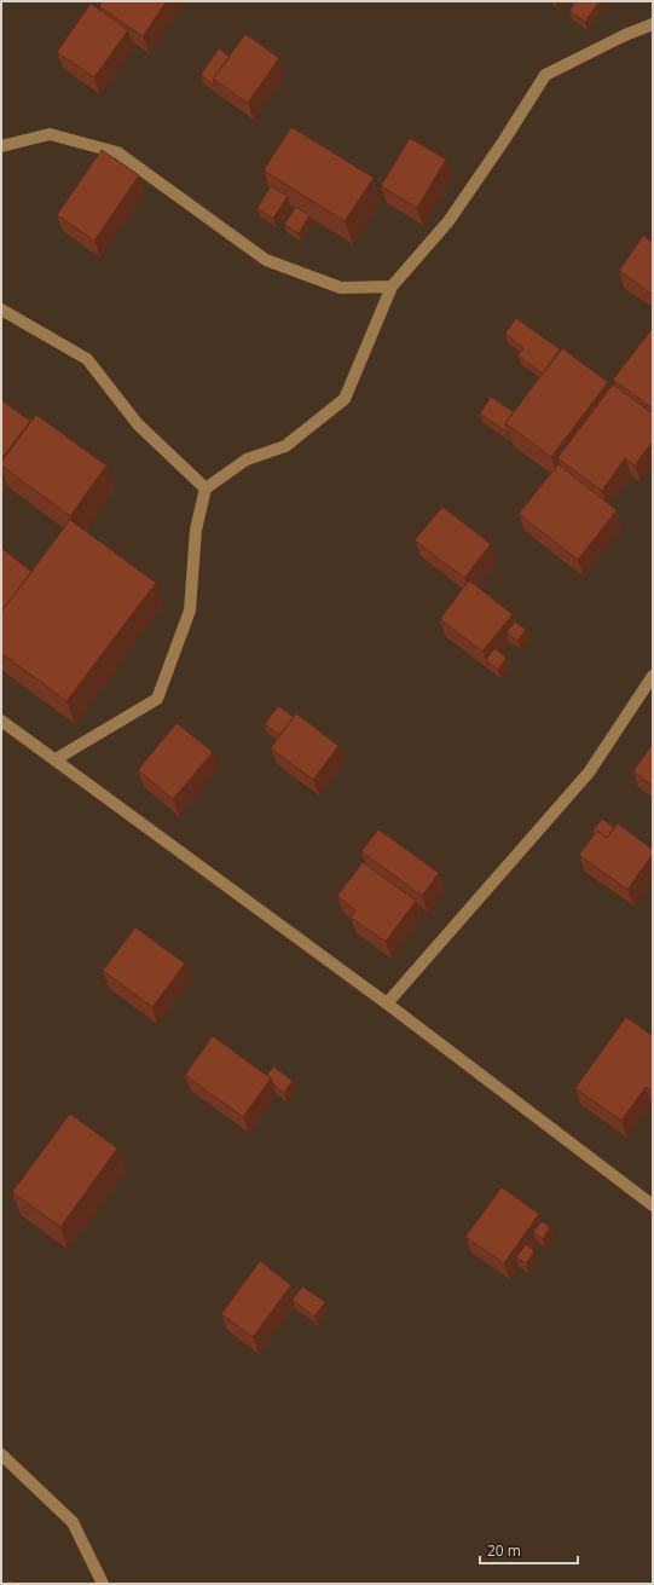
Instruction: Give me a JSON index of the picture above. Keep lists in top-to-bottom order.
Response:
{
  "scale_bar": "20 m"
}
